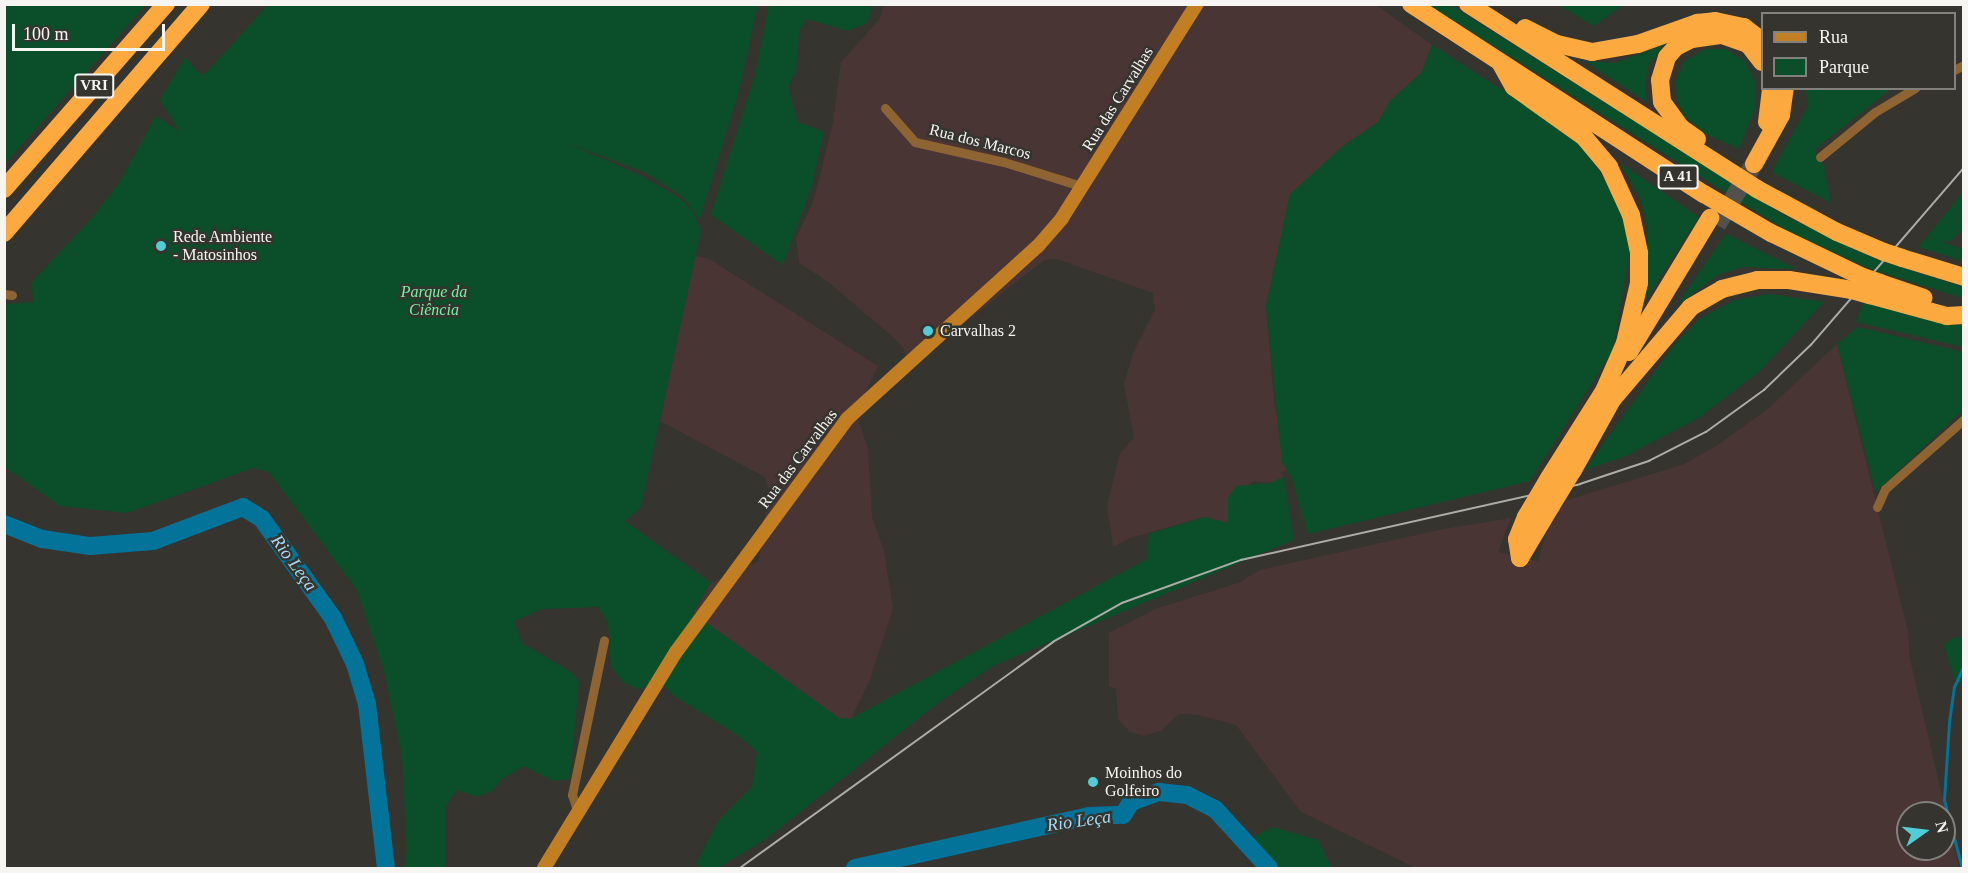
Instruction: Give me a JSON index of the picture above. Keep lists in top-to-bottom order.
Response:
{
  "streets": {
    "highway": ["VRI", "A 41"],
    "street": ["Rua das Carvalhas", "Rua dos Marcos"]
  },
  "crossings": [
    ["Rua das Carvalhas", "Rua dos Marcos"]
  ],
  "water": ["Rio Leça"],
  "parks": ["Parque da Ciência"],
  "places": ["Rede Ambiente - Matosinhos", "Carvalhas 2", "Moinhos do Golfeiro"],
  "legend": ["Rua", "Parque"],
  "scale_bar": "100 m",
  "north": "right"
}
